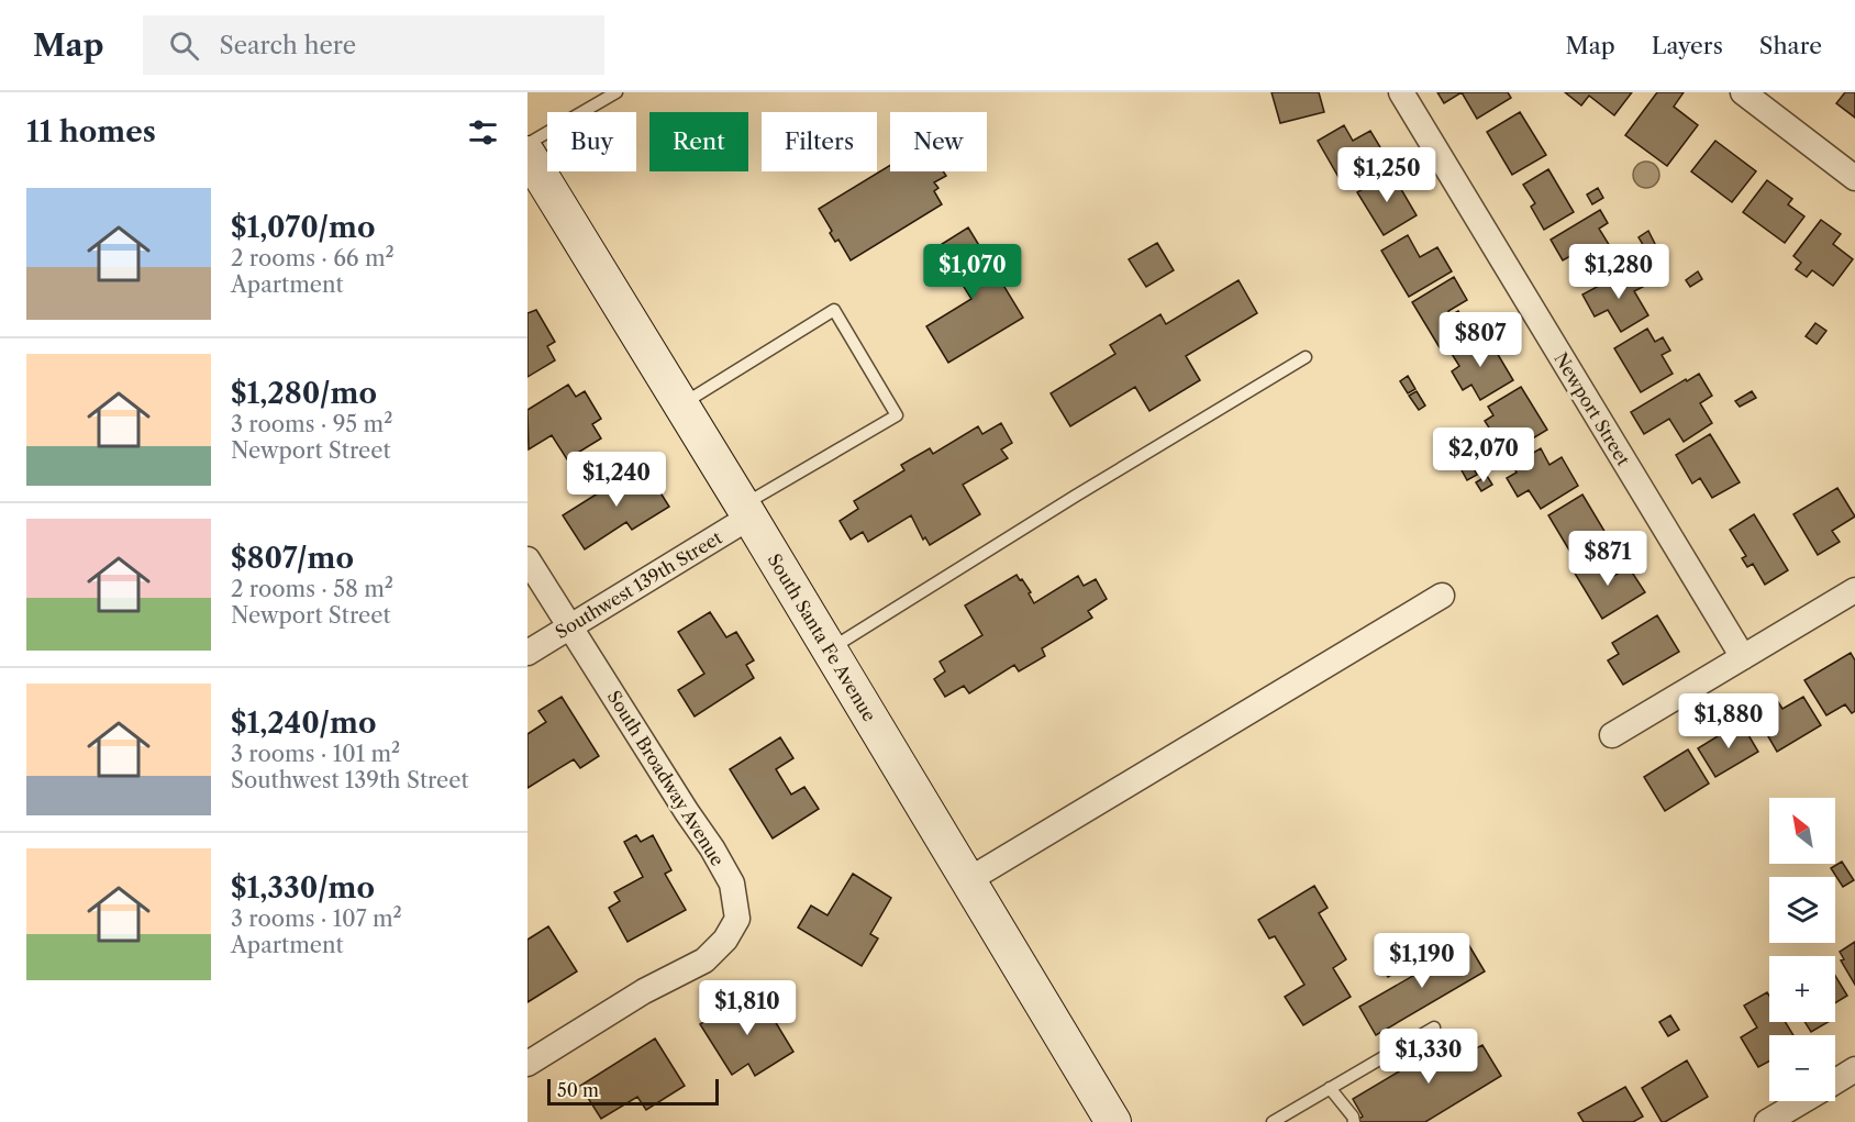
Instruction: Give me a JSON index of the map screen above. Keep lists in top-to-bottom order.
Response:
{
  "streets": {
    "main road": ["South Santa Fe Avenue"],
    "street": ["Newport Street", "Southwest 139th Street", "South Broadway Avenue"]
  },
  "crossings": [
    ["Southwest 139th Street", "South Santa Fe Avenue"],
    ["Southwest 139th Street", "South Broadway Avenue"]
  ],
  "scale_bar": "50 m",
  "north": "top left",
  "page": {
    "header": "Map",
    "search": "Search here",
    "nav": ["Map", "Layers", "Share"],
    "heading": "11 homes",
    "chip": [
      "Buy",
      "Rent",
      "Filters",
      "New"
    ],
    "price": [
      "$1,250",
      "$1,070",
      "$1,280",
      "$807",
      "$2,070",
      "$1,240",
      "$871",
      "$1,880",
      "$1,190",
      "$1,810",
      "$1,330"
    ],
    "list": [
      {
        "name": "$1,070/mo",
        "note": "2 rooms · 66 m² · Apartment"
      },
      {
        "name": "$1,280/mo",
        "note": "3 rooms · 95 m² · Newport Street"
      },
      {
        "name": "$807/mo",
        "note": "2 rooms · 58 m² · Newport Street"
      },
      {
        "name": "$1,240/mo",
        "note": "3 rooms · 101 m² · Southwest 139th Street"
      },
      {
        "name": "$1,330/mo",
        "note": "3 rooms · 107 m² · Apartment"
      }
    ],
    "map_buttons": ["+", "−"],
    "scale": "50 m"
  }
}
